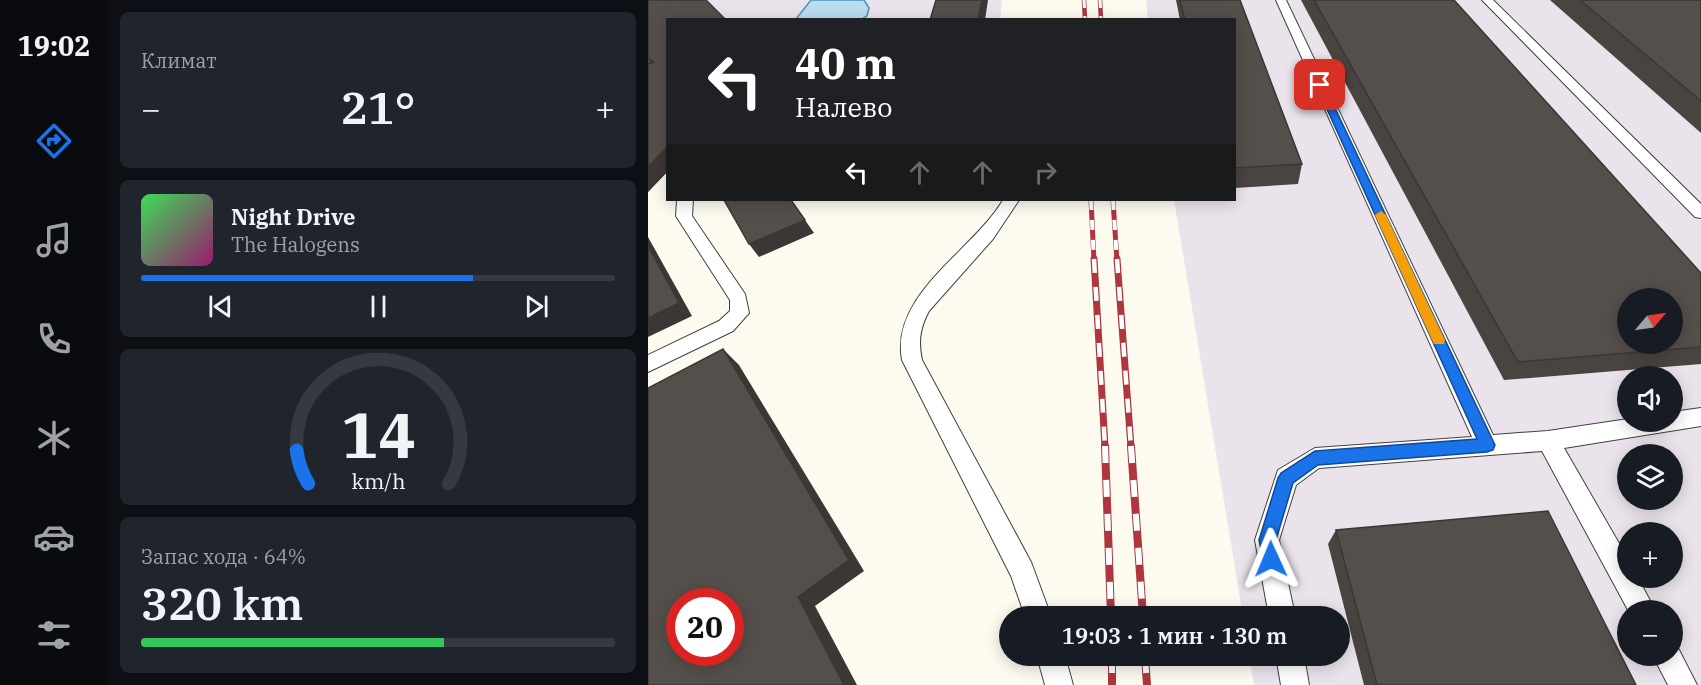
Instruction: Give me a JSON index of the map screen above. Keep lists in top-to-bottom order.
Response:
{
  "north": "top right",
  "page": {
    "tabs": "19:02",
    "tile": [
      "Климат",
      ["Запас хода · 64%", "320 km"]
    ],
    "turn": ["40 m", "Налево"],
    "heat": ["−", "21°", "+"],
    "song": ["Night Drive", "The Halogens"],
    "map_buttons": ["+", "−"],
    "limit": "20",
    "trip": "19:03 · 1 мин · 130 m",
    "gauge": ["14", "km/h"]
  }
}
